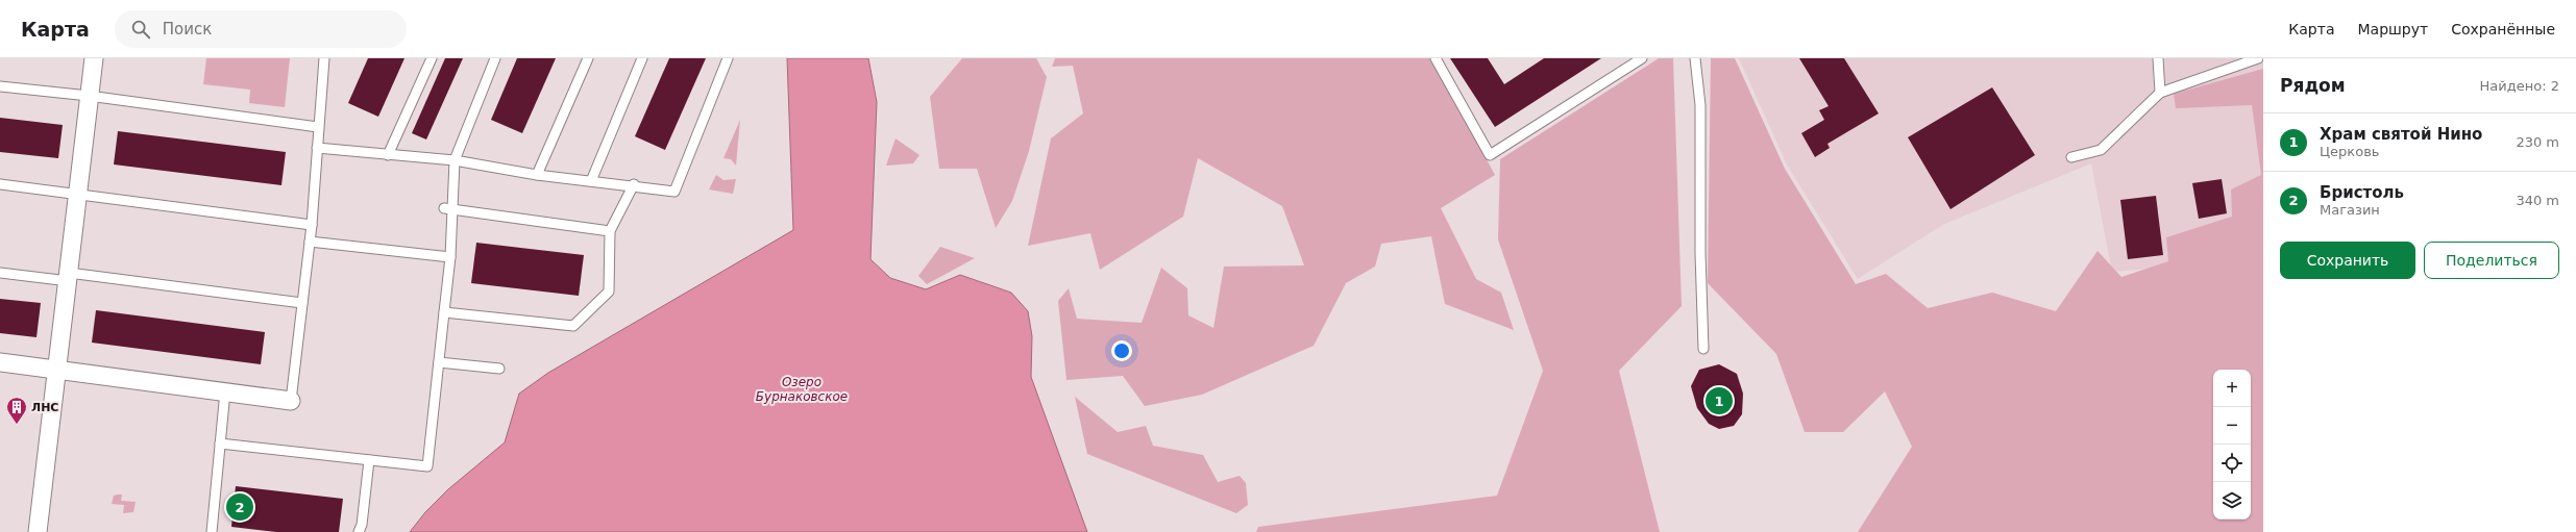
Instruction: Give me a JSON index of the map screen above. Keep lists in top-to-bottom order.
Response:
{
  "water": ["Озеро Бурнаковское"],
  "places": {
    "building": ["ЛНС"]
  },
  "page": {
    "header": "Карта",
    "search": "Поиск",
    "nav": ["Карта", "Маршрут", "Сохранённые"],
    "heading": ["Рядом", "Найдено: 2"],
    "list": [
      {
        "mark": "1",
        "name": "Храм святой Нино",
        "note": "Церковь",
        "value": "230 m"
      },
      {
        "mark": "2",
        "name": "Бристоль",
        "note": "Магазин",
        "value": "340 m"
      }
    ],
    "buttons": ["Сохранить", "Поделиться"],
    "map_buttons": ["+", "−"],
    "pins": ["1", "2"]
  }
}
